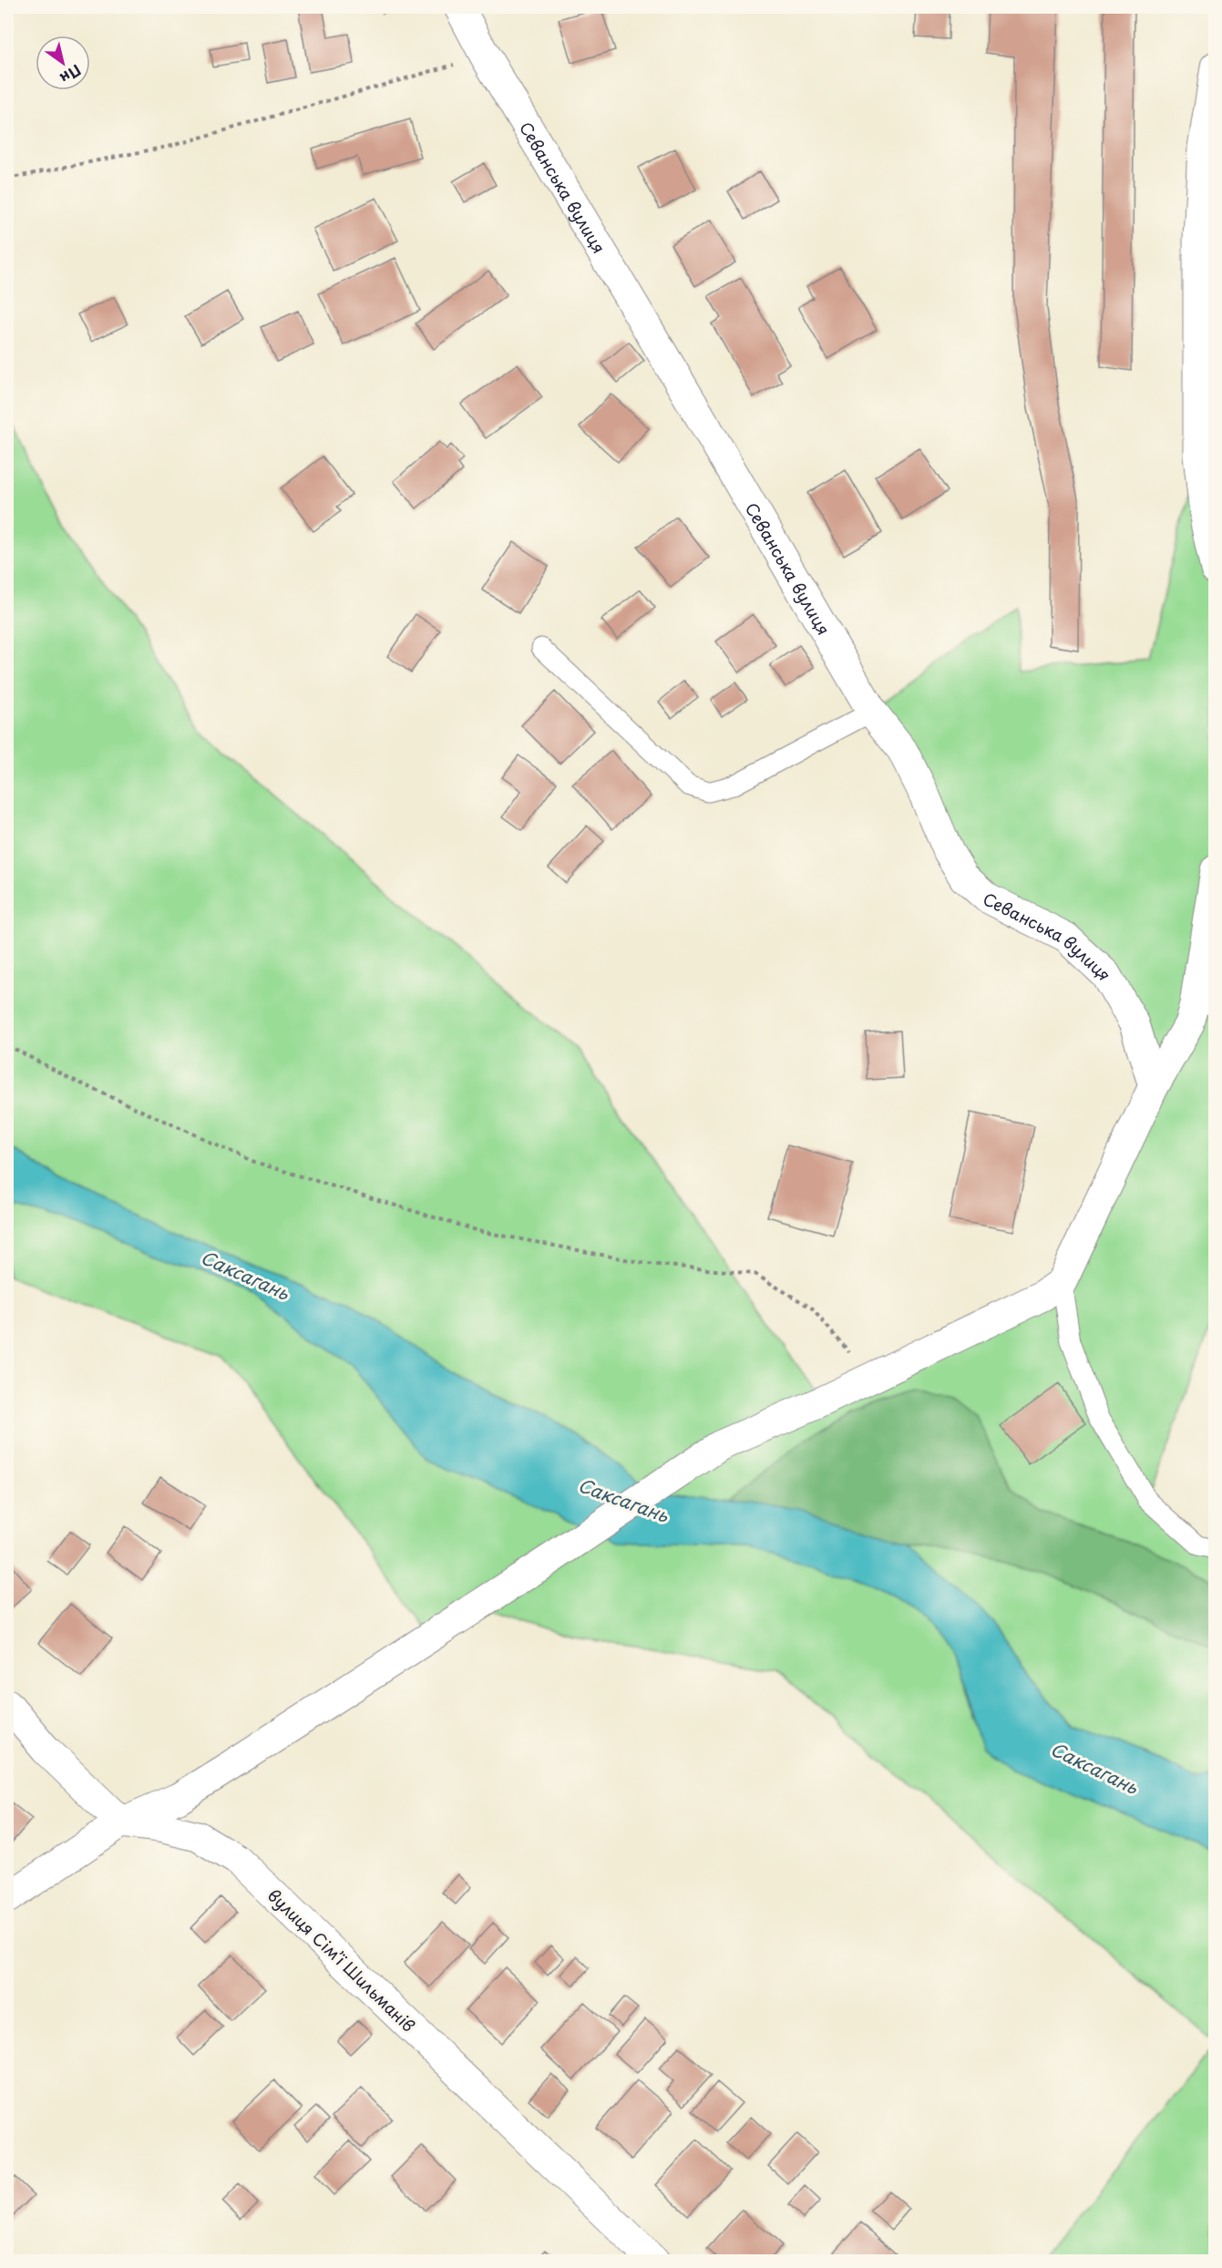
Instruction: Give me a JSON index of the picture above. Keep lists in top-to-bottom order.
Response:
{
  "streets": {
    "street": ["Севанська вулиця", "вулиця Сімʼї Шильманів"]
  },
  "water": ["Саксагань"],
  "north": "bottom right"
}
